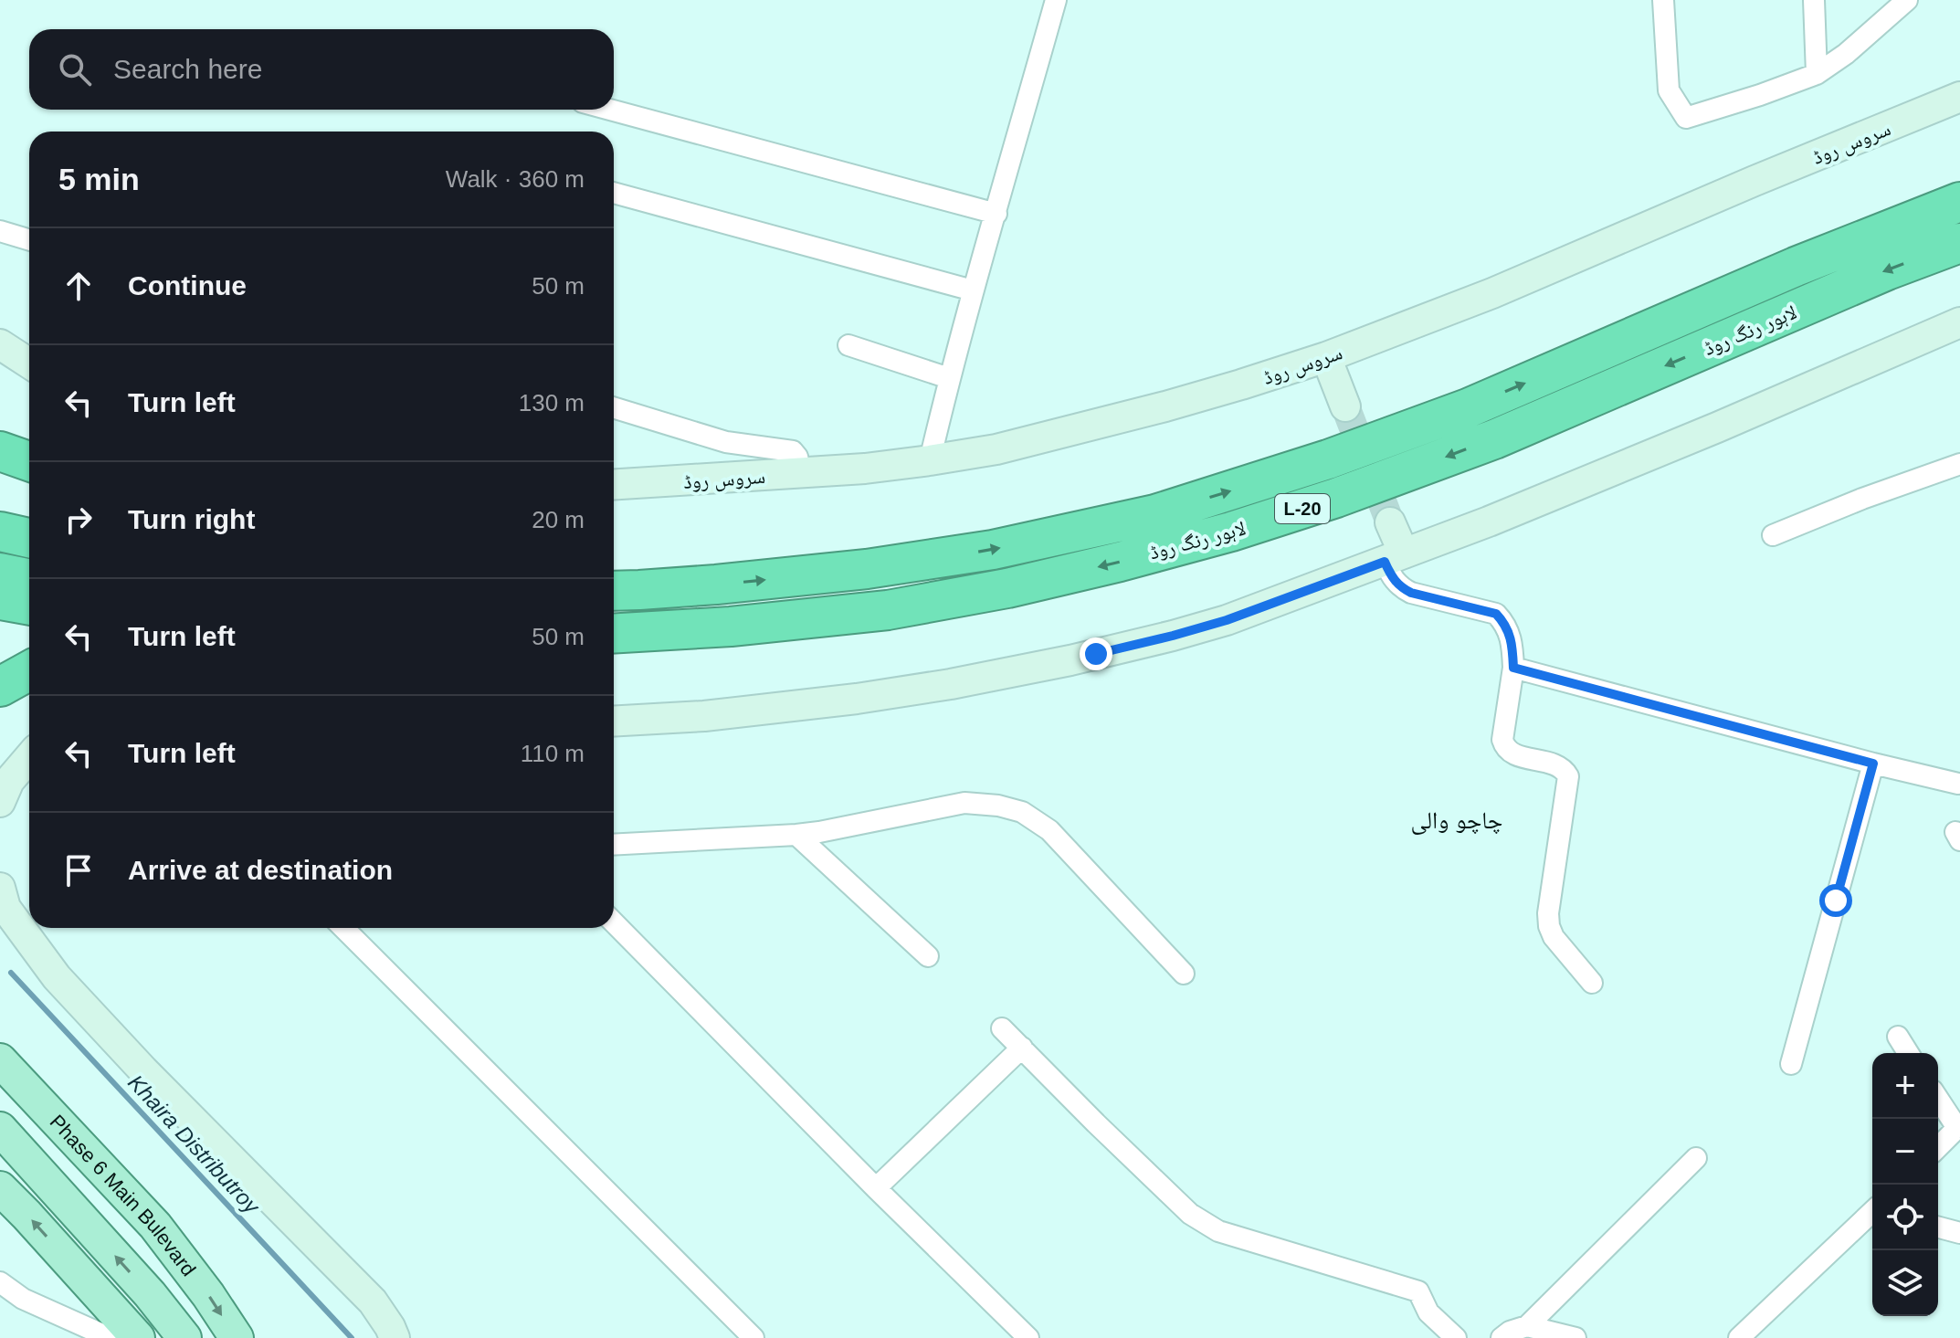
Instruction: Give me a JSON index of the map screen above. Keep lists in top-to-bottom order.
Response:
{
  "streets": {
    "highway": ["لاہور رنگ روڈ", "L-20"],
    "main road": ["Phase 6 Main Bulevard"],
    "street": ["سروس روڈ"]
  },
  "districts": ["چاچو والی"],
  "water": ["Khaira Distributroy"],
  "page": {
    "search": "Search here",
    "heading": ["5 min", "Walk · 360 m"],
    "list": [
      ["Continue", "50 m"],
      ["Turn left", "130 m"],
      ["Turn right", "20 m"],
      ["Turn left", "50 m"],
      ["Turn left", "110 m"],
      "Arrive at destination"
    ],
    "map_buttons": ["+", "−"]
  }
}
